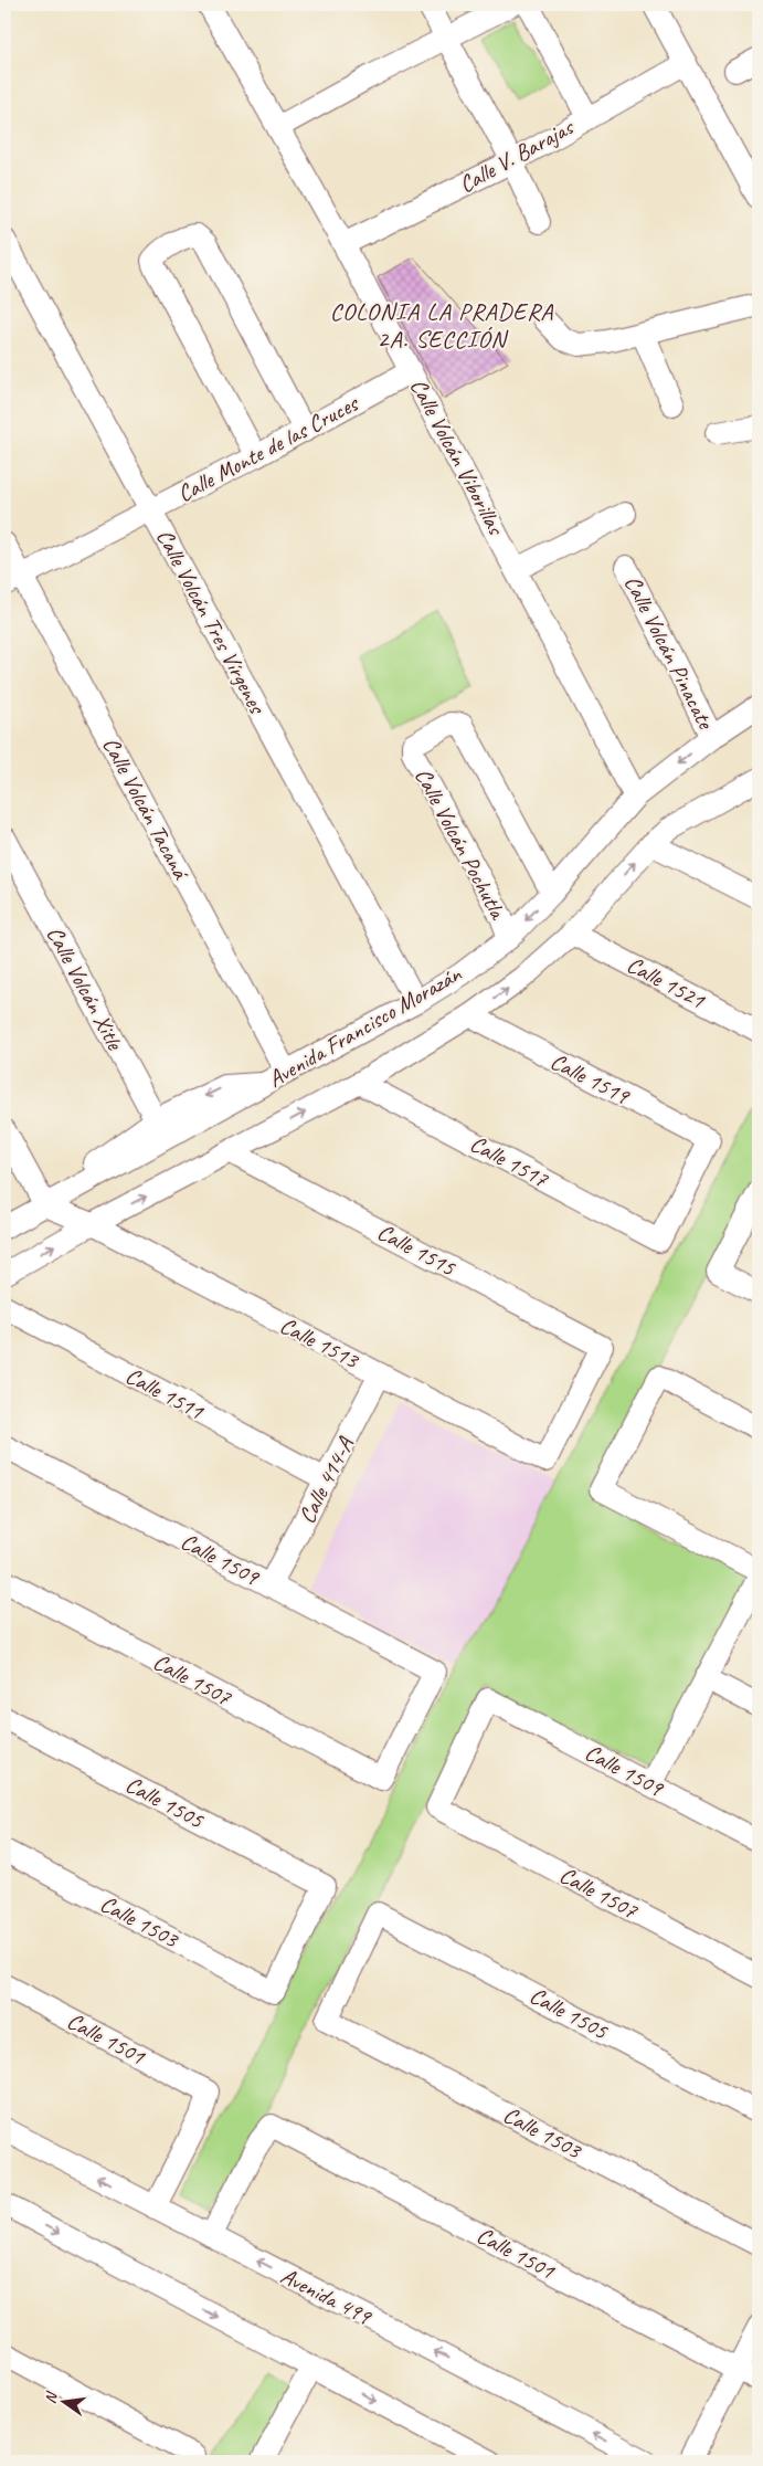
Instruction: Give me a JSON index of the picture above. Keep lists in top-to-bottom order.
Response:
{
  "streets": {
    "street": [
      "Calle V. Barajas",
      "Calle Monte de las Cruces",
      "Calle Volcán Viborillas",
      "Calle Volcán Tres Vírgenes",
      "Calle Volcán Pinacate",
      "Calle Volcán Tacaná",
      "Calle Volcán Pochutla",
      "Calle 1521",
      "Calle Volcán Xitle",
      "Avenida Francisco Morazán",
      "Calle 1519",
      "Calle 1517",
      "Calle 1515",
      "Calle 1513",
      "Calle 1511",
      "Calle 414-A",
      "Calle 1509",
      "Calle 1507",
      "Calle 1505",
      "Calle 1503",
      "Calle 1501",
      "Avenida 499"
    ]
  },
  "crossings": [
    ["Calle V. Barajas", "Calle Volcán Viborillas"],
    ["Calle Monte de las Cruces", "Calle Volcán Viborillas"],
    ["Calle Monte de las Cruces", "Calle Volcán Tres Vírgenes"],
    ["Calle Monte de las Cruces", "Calle Volcán Tacaná"],
    ["Calle Volcán Viborillas", "Avenida Francisco Morazán"],
    ["Calle Volcán Tres Vírgenes", "Avenida Francisco Morazán"],
    ["Calle Volcán Pinacate", "Avenida Francisco Morazán"],
    ["Calle Volcán Tacaná", "Avenida Francisco Morazán"],
    ["Calle Volcán Pochutla", "Avenida Francisco Morazán"],
    ["Calle 1521", "Avenida Francisco Morazán"],
    ["Calle Volcán Xitle", "Avenida Francisco Morazán"],
    ["Avenida Francisco Morazán", "Calle 1519"],
    ["Avenida Francisco Morazán", "Calle 1517"],
    ["Avenida Francisco Morazán", "Calle 1515"],
    ["Avenida Francisco Morazán", "Calle 1513"],
    ["Calle 1519", "Calle 1517"],
    ["Calle 1515", "Calle 1513"],
    ["Calle 1513", "Calle 414-A"],
    ["Calle 1511", "Calle 414-A"],
    ["Calle 414-A", "Calle 1509"],
    ["Calle 1509", "Calle 1507"],
    ["Calle 1505", "Calle 1503"],
    ["Calle 1501", "Avenida 499"]
  ],
  "districts": ["COLONIA LA PRADERA 2A. SECCIÓN"],
  "north": "left"
}
